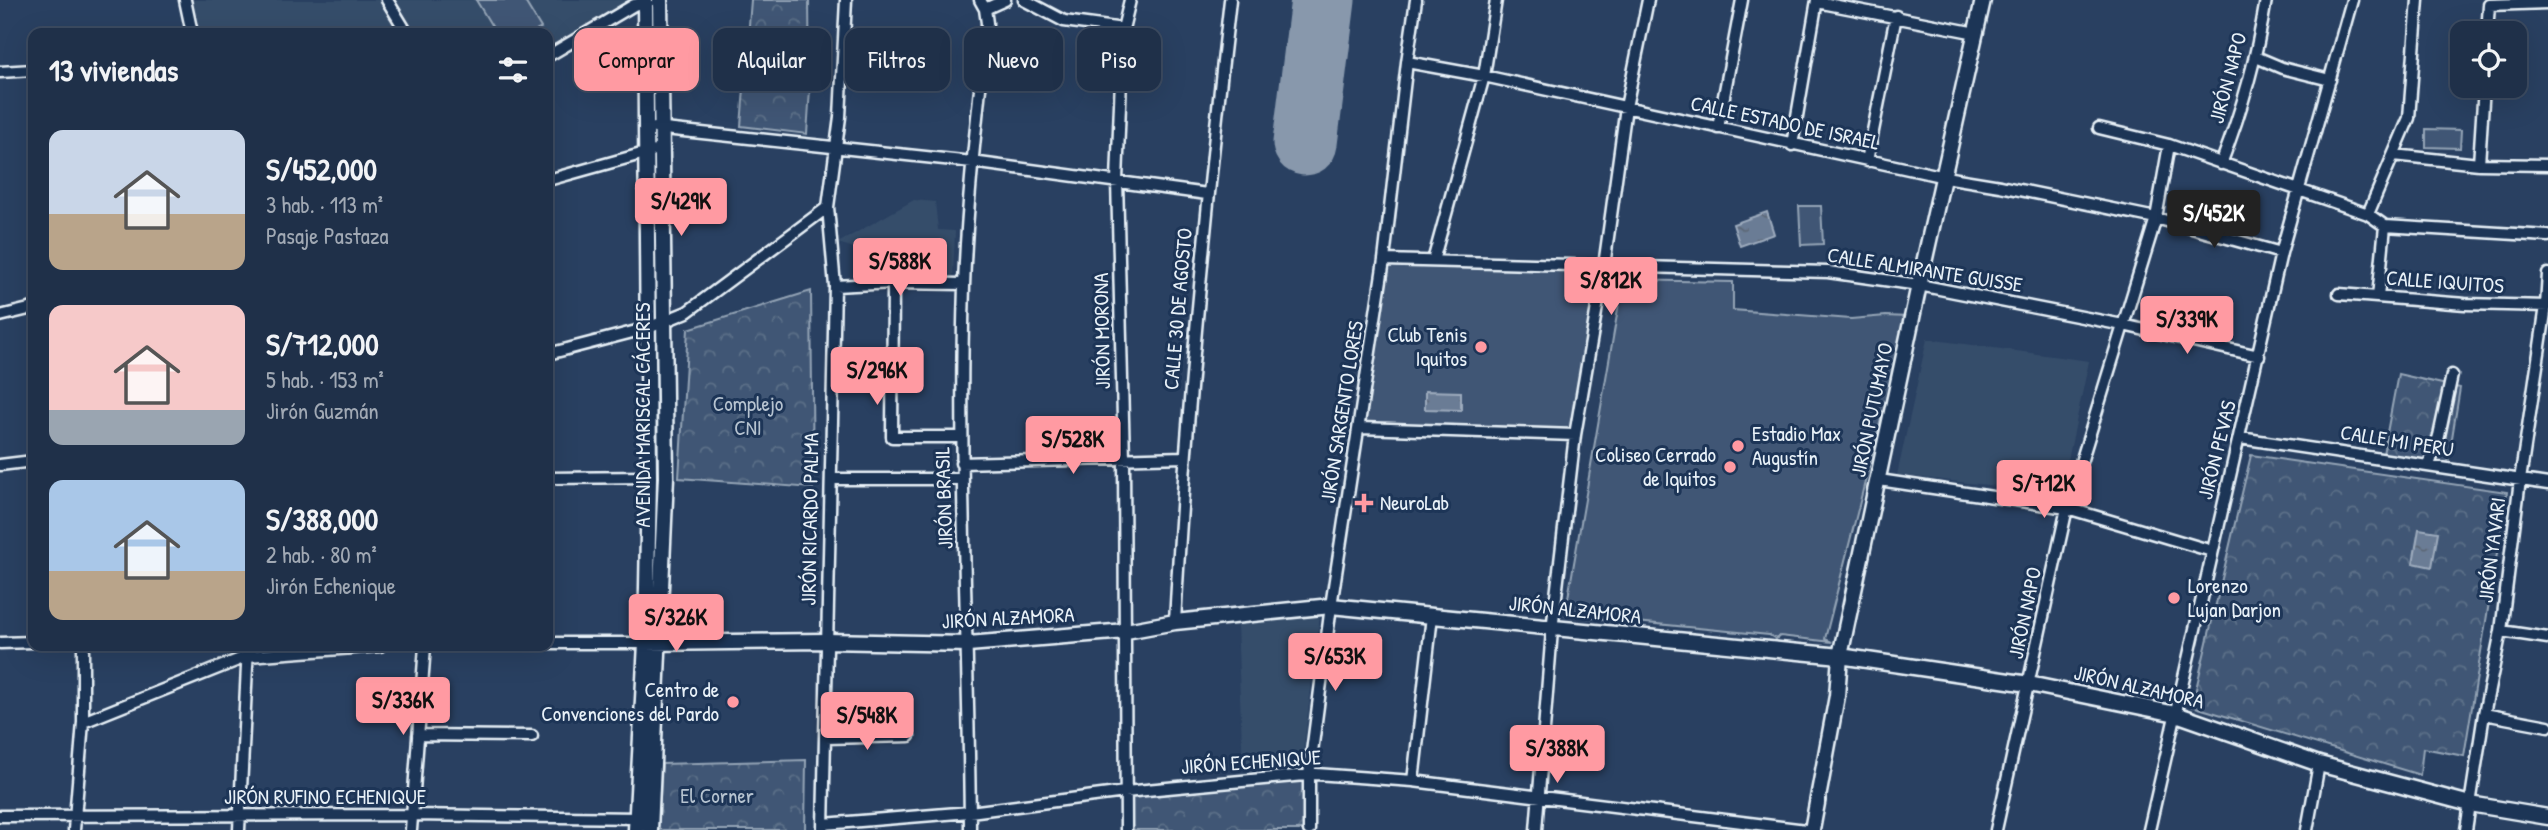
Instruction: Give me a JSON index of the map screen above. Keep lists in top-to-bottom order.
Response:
{
  "streets": {
    "street": [
      "JIRÓN NAPO",
      "CALLE ESTADO DE ISRAEL",
      "CALLE ALMIRANTE GUISSE",
      "CALLE IQUITOS",
      "CALLE 30 DE AGOSTO",
      "JIRÓN MORONA",
      "JIRÓN PUTUMAYO",
      "JIRÓN SARGENTO LORES",
      "AVENIDA MARISCAL CÁCERES",
      "CALLE MI PERU",
      "JIRÓN PEVAS",
      "JIRÓN BRASIL",
      "JIRÓN RICARDO PALMA",
      "JIRÓN YAVARI",
      "JIRÓN ALZAMORA",
      "JIRÓN ECHENIQUE",
      "JIRÓN RUFINO ECHENIQUE"
    ]
  },
  "crossings": [
    ["JIRÓN NAPO", "CALLE ESTADO DE ISRAEL"],
    ["JIRÓN NAPO", "CALLE ALMIRANTE GUISSE"],
    ["JIRÓN NAPO", "JIRÓN ALZAMORA"],
    ["CALLE ESTADO DE ISRAEL", "JIRÓN PUTUMAYO"],
    ["CALLE ESTADO DE ISRAEL", "JIRÓN SARGENTO LORES"],
    ["CALLE ESTADO DE ISRAEL", "JIRÓN PEVAS"],
    ["CALLE ALMIRANTE GUISSE", "JIRÓN PUTUMAYO"],
    ["CALLE ALMIRANTE GUISSE", "JIRÓN SARGENTO LORES"],
    ["CALLE ALMIRANTE GUISSE", "JIRÓN PEVAS"],
    ["CALLE IQUITOS", "JIRÓN YAVARI"],
    ["CALLE 30 DE AGOSTO", "JIRÓN ALZAMORA"],
    ["JIRÓN MORONA", "JIRÓN ALZAMORA"],
    ["JIRÓN MORONA", "JIRÓN ECHENIQUE"],
    ["JIRÓN PUTUMAYO", "JIRÓN ALZAMORA"],
    ["JIRÓN SARGENTO LORES", "JIRÓN ALZAMORA"],
    ["JIRÓN SARGENTO LORES", "JIRÓN ECHENIQUE"],
    ["AVENIDA MARISCAL CÁCERES", "JIRÓN ALZAMORA"],
    ["AVENIDA MARISCAL CÁCERES", "JIRÓN RUFINO ECHENIQUE"],
    ["CALLE MI PERU", "JIRÓN PEVAS"],
    ["CALLE MI PERU", "JIRÓN YAVARI"],
    ["JIRÓN PEVAS", "JIRÓN ALZAMORA"],
    ["JIRÓN BRASIL", "JIRÓN ALZAMORA"],
    ["JIRÓN BRASIL", "JIRÓN ECHENIQUE"],
    ["JIRÓN RICARDO PALMA", "JIRÓN ALZAMORA"],
    ["JIRÓN RICARDO PALMA", "JIRÓN ECHENIQUE"],
    ["JIRÓN YAVARI", "JIRÓN ALZAMORA"]
  ],
  "parks": ["Complejo CNI", "El Corner"],
  "places": {
    "other": [
      "Club Tenis Iquitos",
      "Estadio Max Augustín",
      "Coliseo Cerrado de Iquitos",
      "Lorenzo Lujan Darjon",
      "Centro de Convenciones del Pardo"
    ],
    "health": ["NeuroLab"]
  },
  "page": {
    "chip": [
      "Comprar",
      "Alquilar",
      "Filtros",
      "Nuevo",
      "Piso"
    ],
    "heading": "13 viviendas",
    "list": [
      {
        "name": "S/452,000",
        "note": "3 hab. · 113 m² · Pasaje Pastaza"
      },
      {
        "name": "S/712,000",
        "note": "5 hab. · 153 m² · Jirón Guzmán"
      },
      {
        "name": "S/388,000",
        "note": "2 hab. · 80 m² · Jirón Echenique"
      }
    ],
    "price": [
      "S/429K",
      "S/452K",
      "S/588K",
      "S/812K",
      "S/339K",
      "S/296K",
      "S/528K",
      "S/712K",
      "S/326K",
      "S/653K",
      "S/336K",
      "S/548K",
      "S/388K"
    ]
  }
}
